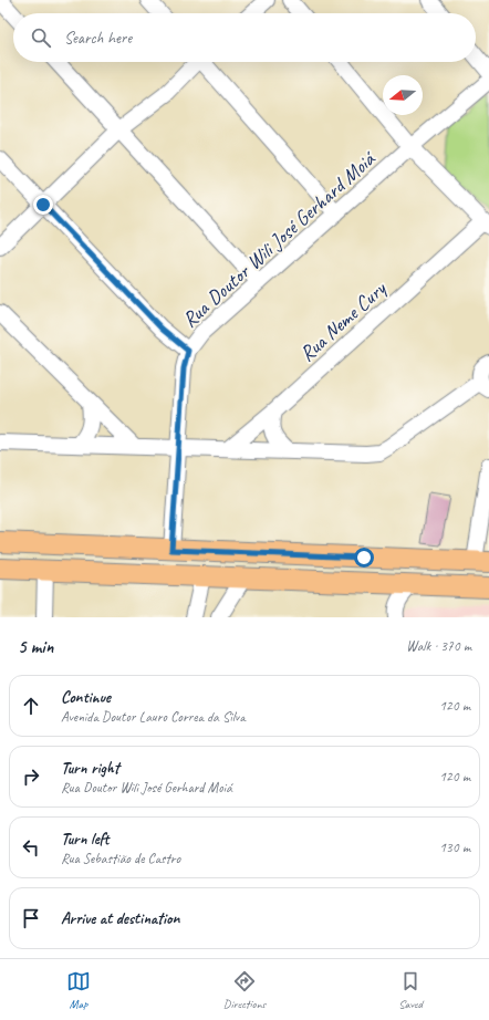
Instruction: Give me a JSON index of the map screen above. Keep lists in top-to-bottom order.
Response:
{
  "streets": {
    "street": ["Rua Doutor Wili José Gerhard Moiá", "Rua Neme Cury"]
  },
  "north": "left",
  "page": {
    "search": "Search here",
    "heading": ["5 min", "Walk · 370 m"],
    "list": [
      ["Continue", "Avenida Doutor Lauro Correa da Silva", "120 m"],
      ["Turn right", "Rua Doutor Wili José Gerhard Moiá", "120 m"],
      ["Turn left", "Rua Sebastião de Castro", "130 m"],
      "Arrive at destination"
    ],
    "nav": ["Map", "Directions", "Saved"]
  }
}
